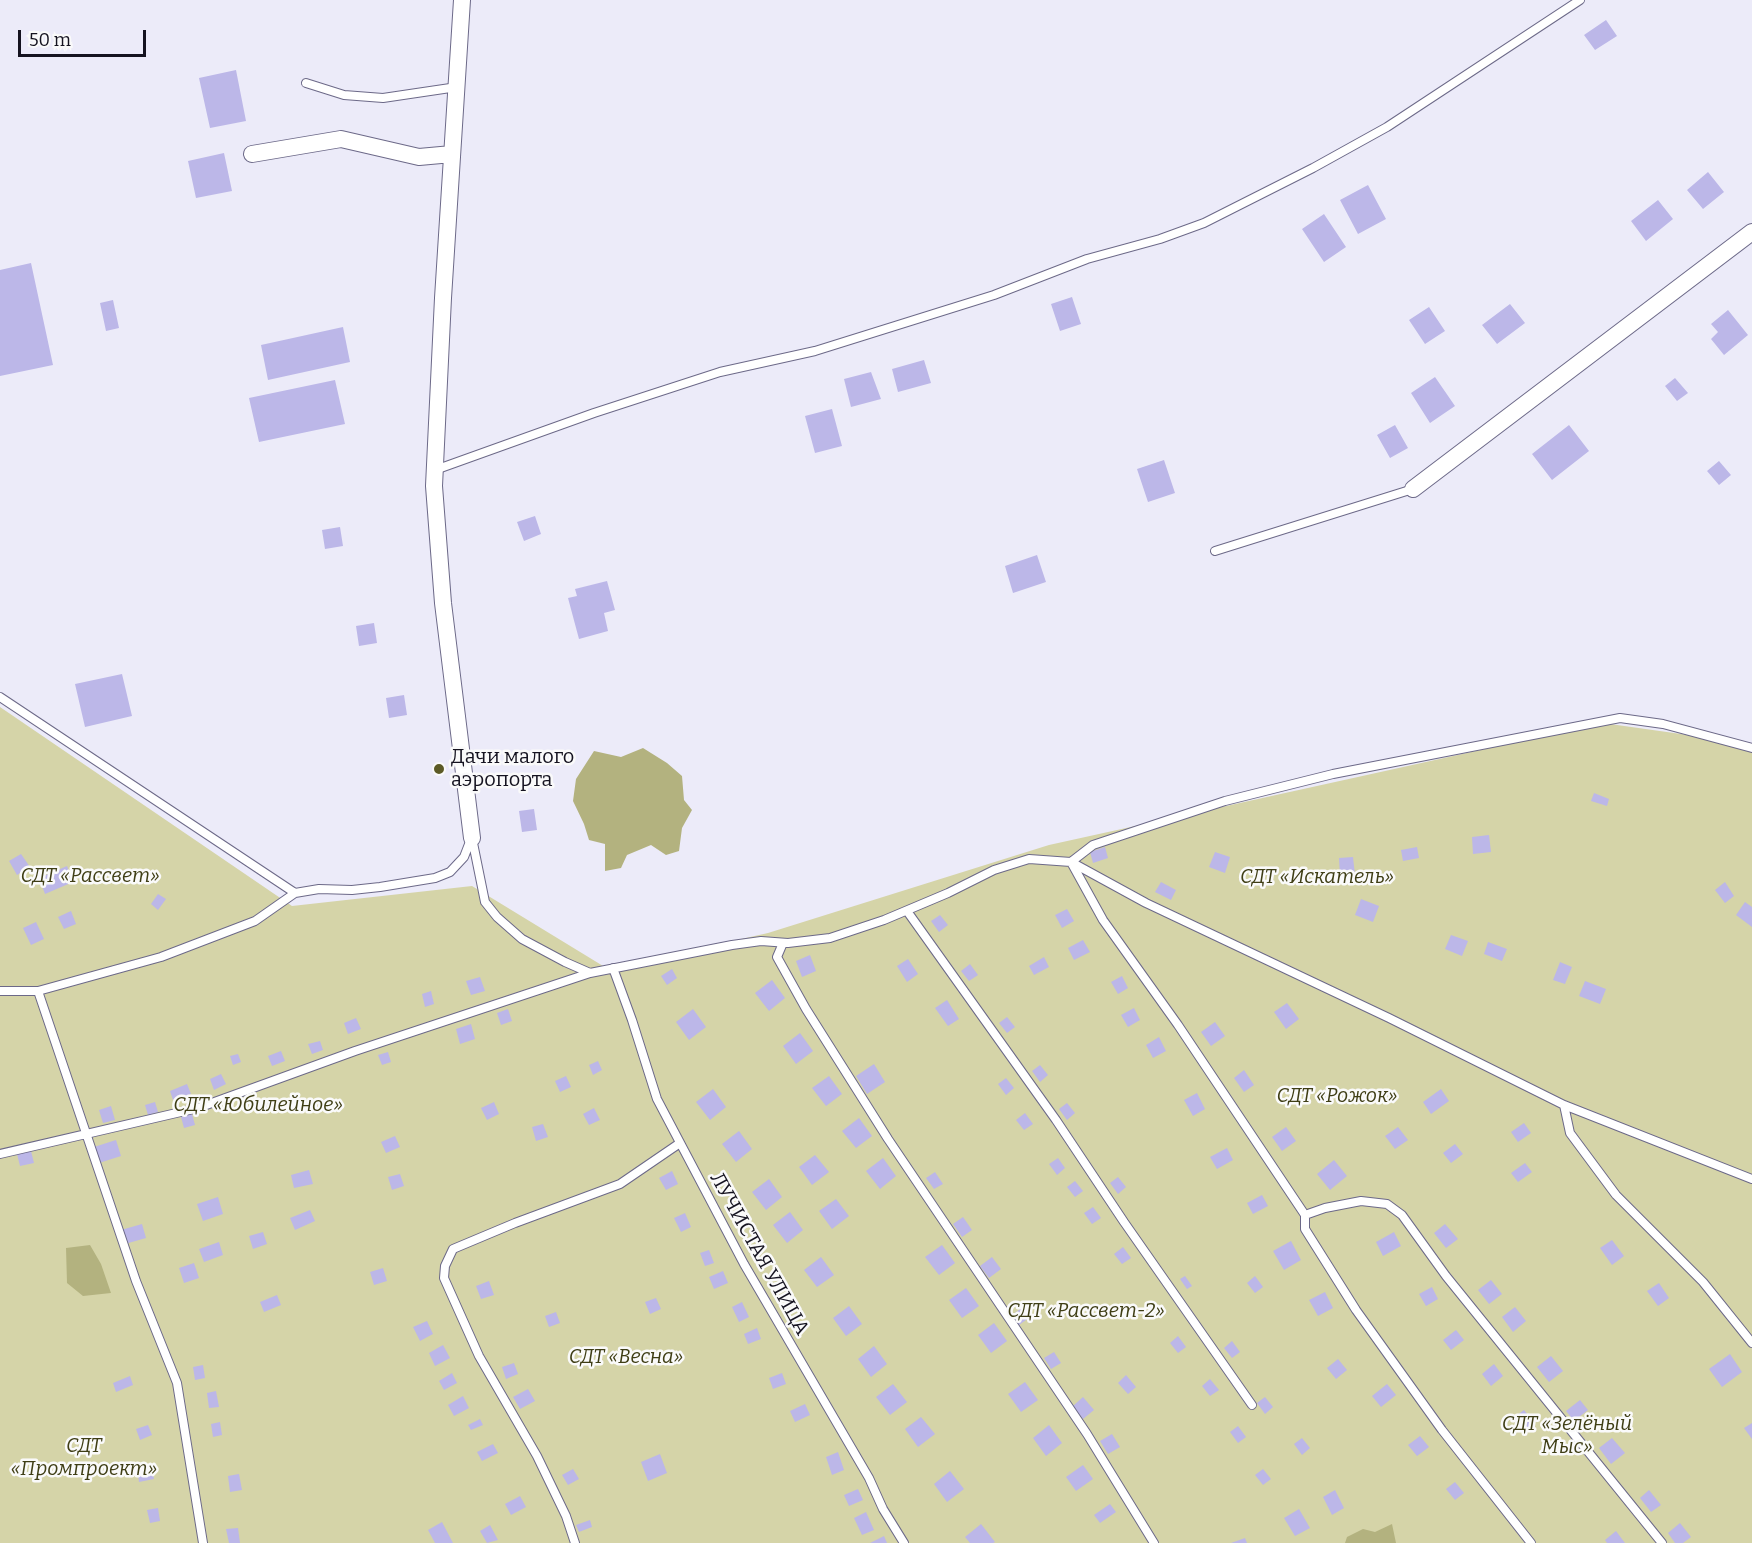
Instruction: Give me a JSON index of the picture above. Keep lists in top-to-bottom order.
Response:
{
  "streets": {
    "lane": ["ЛУЧИСТАЯ УЛИЦА"]
  },
  "parks": [
    "СДТ «Рассвет»",
    "СДТ «Искатель»",
    "СДТ «Рожок»",
    "СДТ «Юбилейное»",
    "СДТ «Рассвет-2»",
    "СДТ «Весна»",
    "СДТ «Зелёный Мыс»",
    "СДТ «Промпроект»"
  ],
  "places": ["Дачи малого аэропорта"],
  "scale_bar": "50 m"
}
